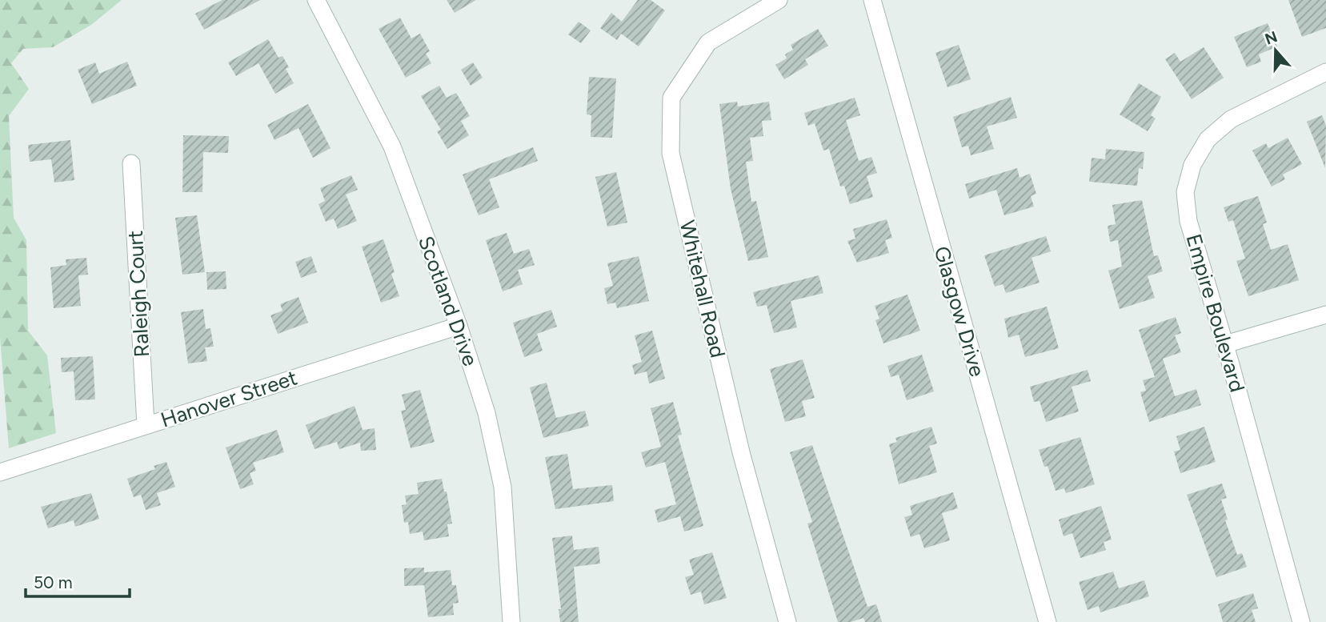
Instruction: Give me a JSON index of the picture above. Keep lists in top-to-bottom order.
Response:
{
  "streets": {
    "street": [
      "Whitehall Road",
      "Raleigh Court",
      "Scotland Drive",
      "Glasgow Drive",
      "Empire Boulevard",
      "Hanover Street"
    ]
  },
  "crossings": [
    ["Raleigh Court", "Hanover Street"],
    ["Scotland Drive", "Hanover Street"]
  ],
  "scale_bar": "50 m",
  "north": "top"
}
